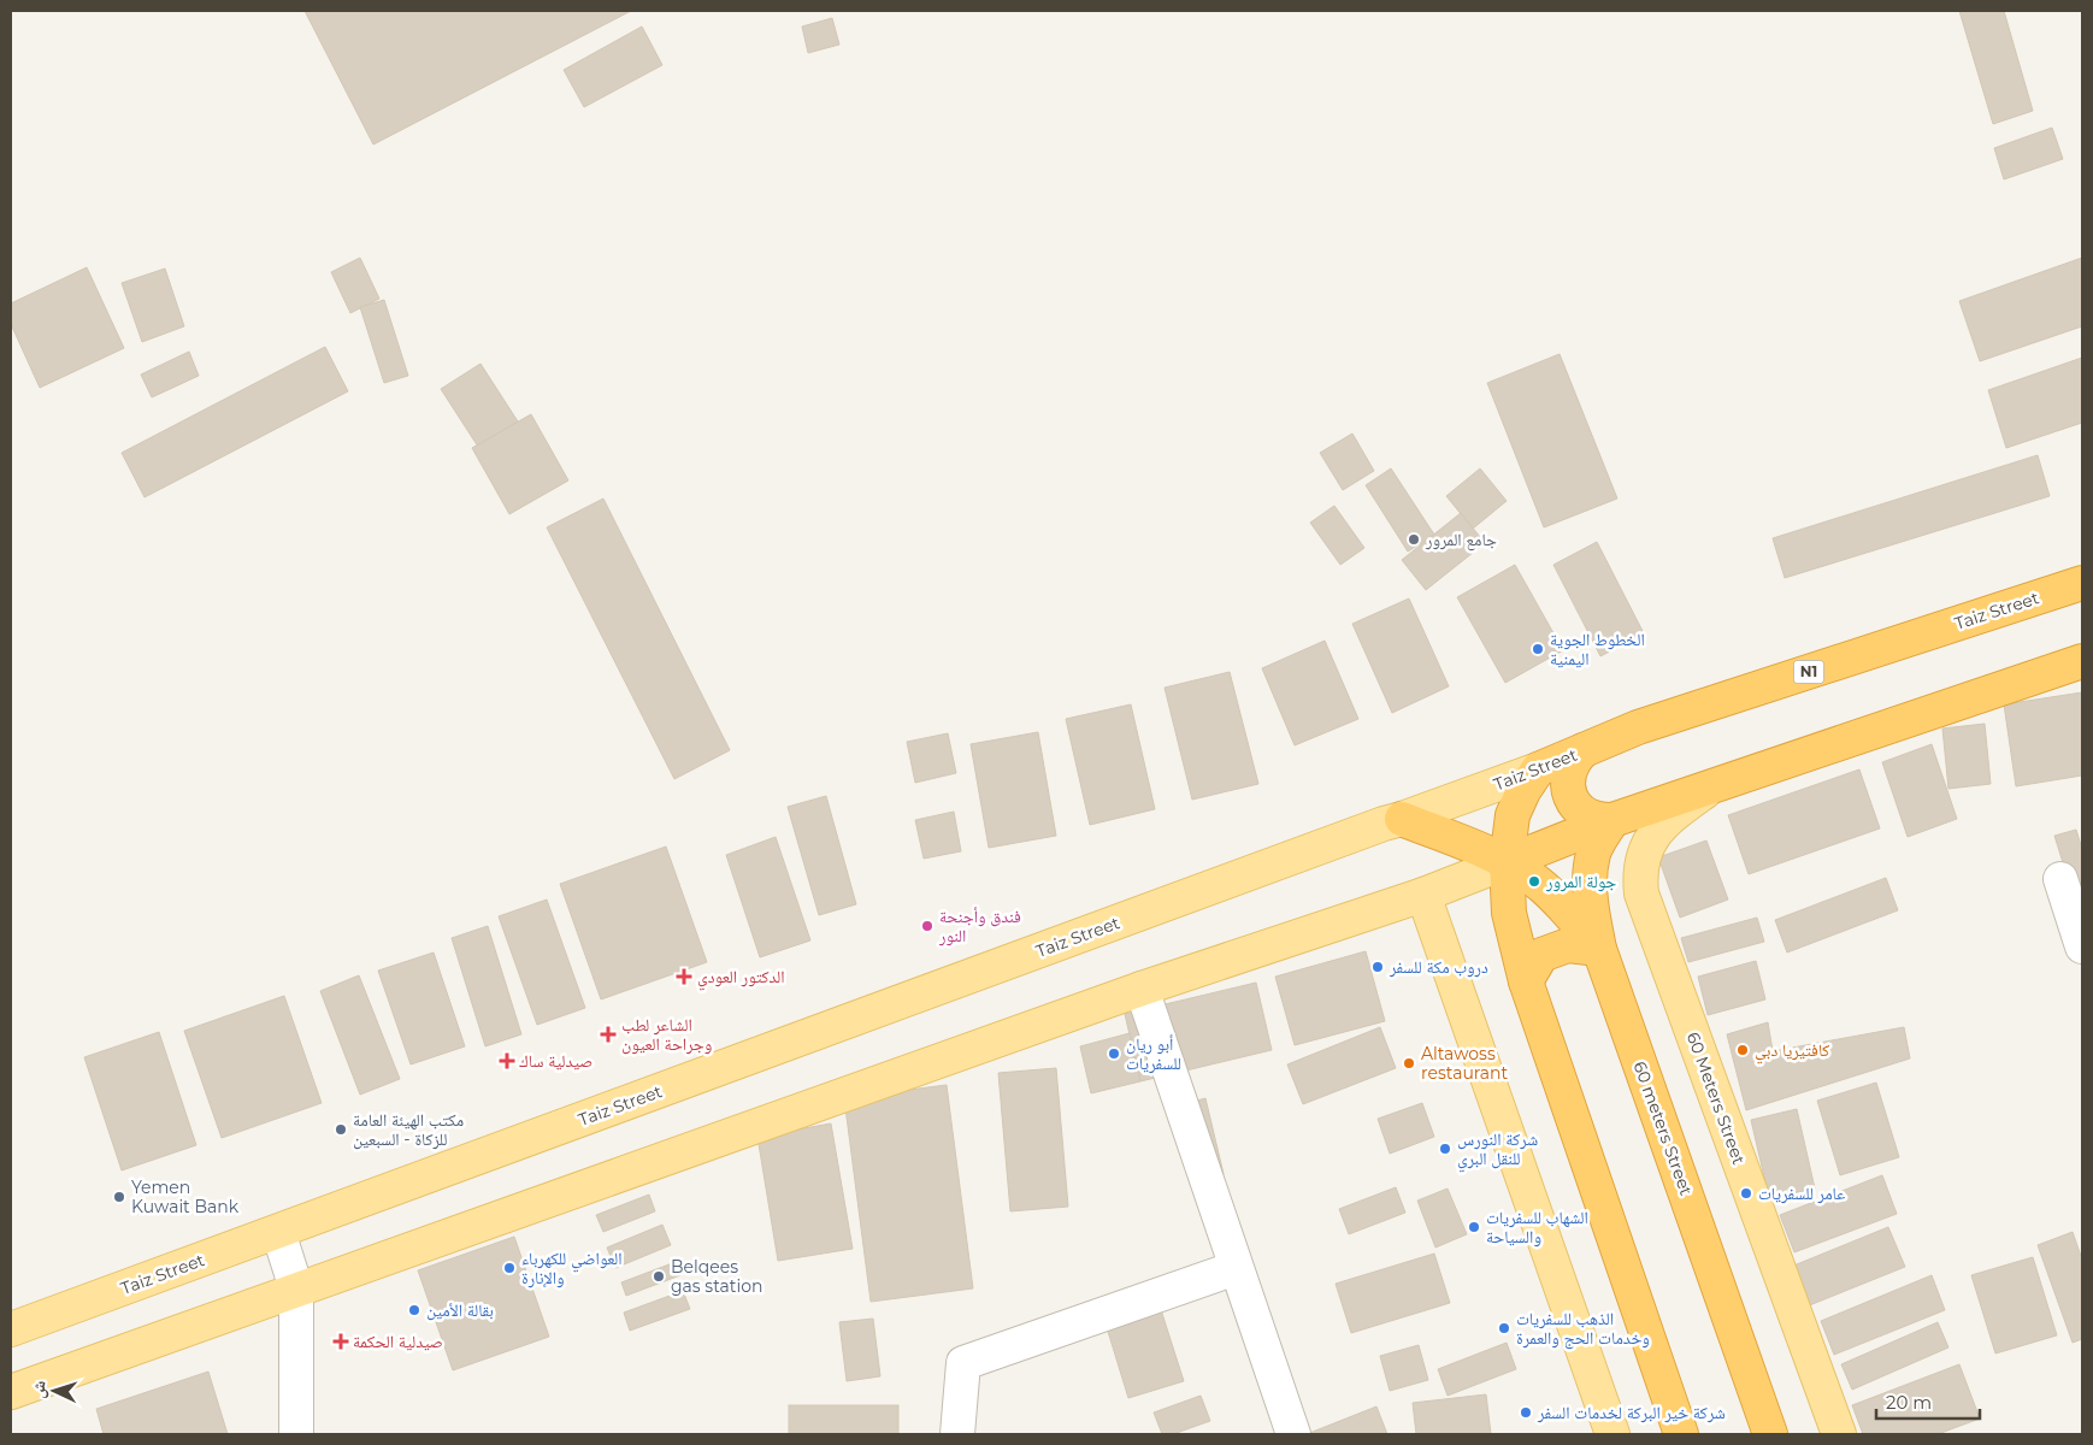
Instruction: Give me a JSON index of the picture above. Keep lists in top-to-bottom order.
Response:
{
  "streets": {
    "highway": ["Taiz Street", "N1", "60 meters Street"],
    "main road": ["60 Meters Street"]
  },
  "places": {
    "other": [
      "جامع المرور",
      "الخطوط الجوية اليمنية",
      "جولة المرور",
      "فندق وأجنحة النور",
      "دروب مكة للسفر",
      "كافتيريا دبي",
      "أبو ريان للسفريات",
      "Altawoss restaurant",
      "مكتب الهيئة العامة للزكاة - السبعين",
      "شركة النورس للنقل البري",
      "عامر للسفريات",
      "Yemen Kuwait Bank",
      "الشهاب للسفريات والسياحة",
      "العواضي للكهرباء والإنارة",
      "Belqees gas station",
      "بقالة الأمين",
      "الذهب للسفريات وخدمات الحج والعمرة",
      "شركة خير البركة لخدمات السفر"
    ],
    "health": [
      "الدكتور العودي",
      "الشاعر لطب وجراحة العيون",
      "صيدلية ساك",
      "صيدلية الحكمة"
    ]
  },
  "scale_bar": "20 m",
  "north": "left"
}
